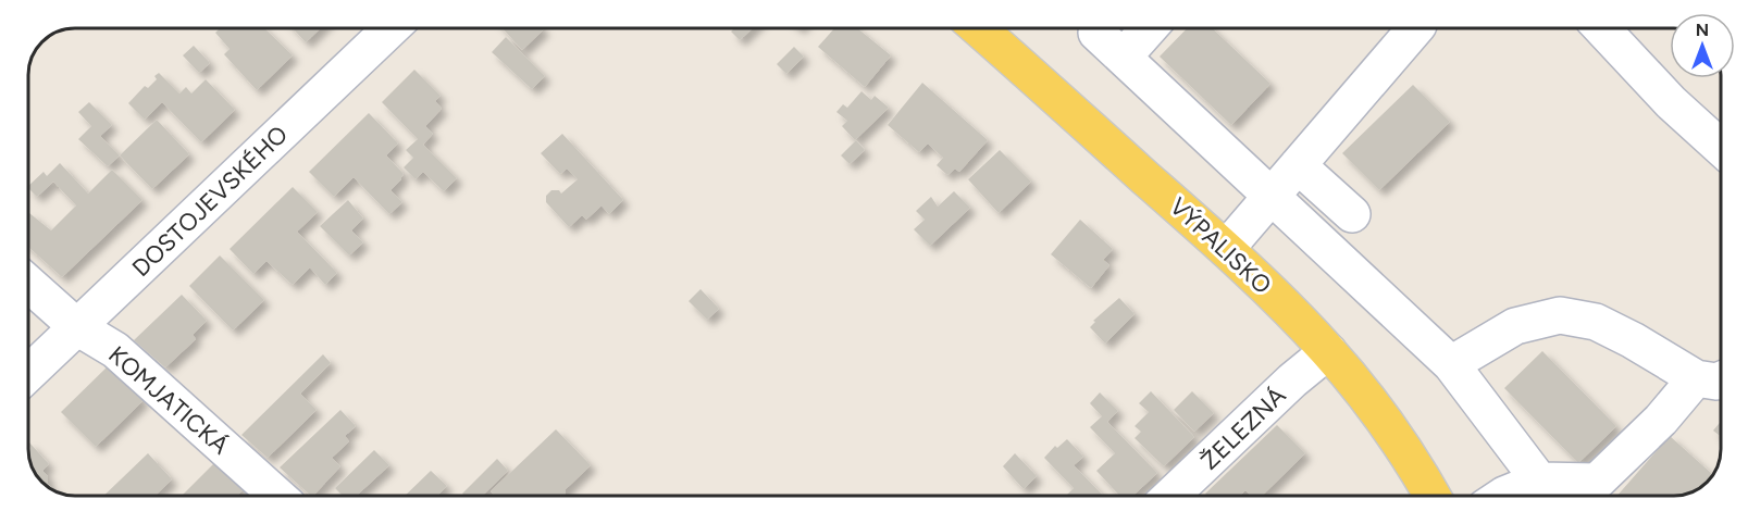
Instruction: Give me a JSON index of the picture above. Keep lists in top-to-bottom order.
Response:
{
  "streets": {
    "main road": ["VÝPALISKO"],
    "street": ["DOSTOJEVSKÉHO", "KOMJATICKÁ", "ŽELEZNÁ"]
  },
  "crossings": [
    ["DOSTOJEVSKÉHO", "KOMJATICKÁ"],
    ["VÝPALISKO", "ŽELEZNÁ"]
  ],
  "north": "top"
}
